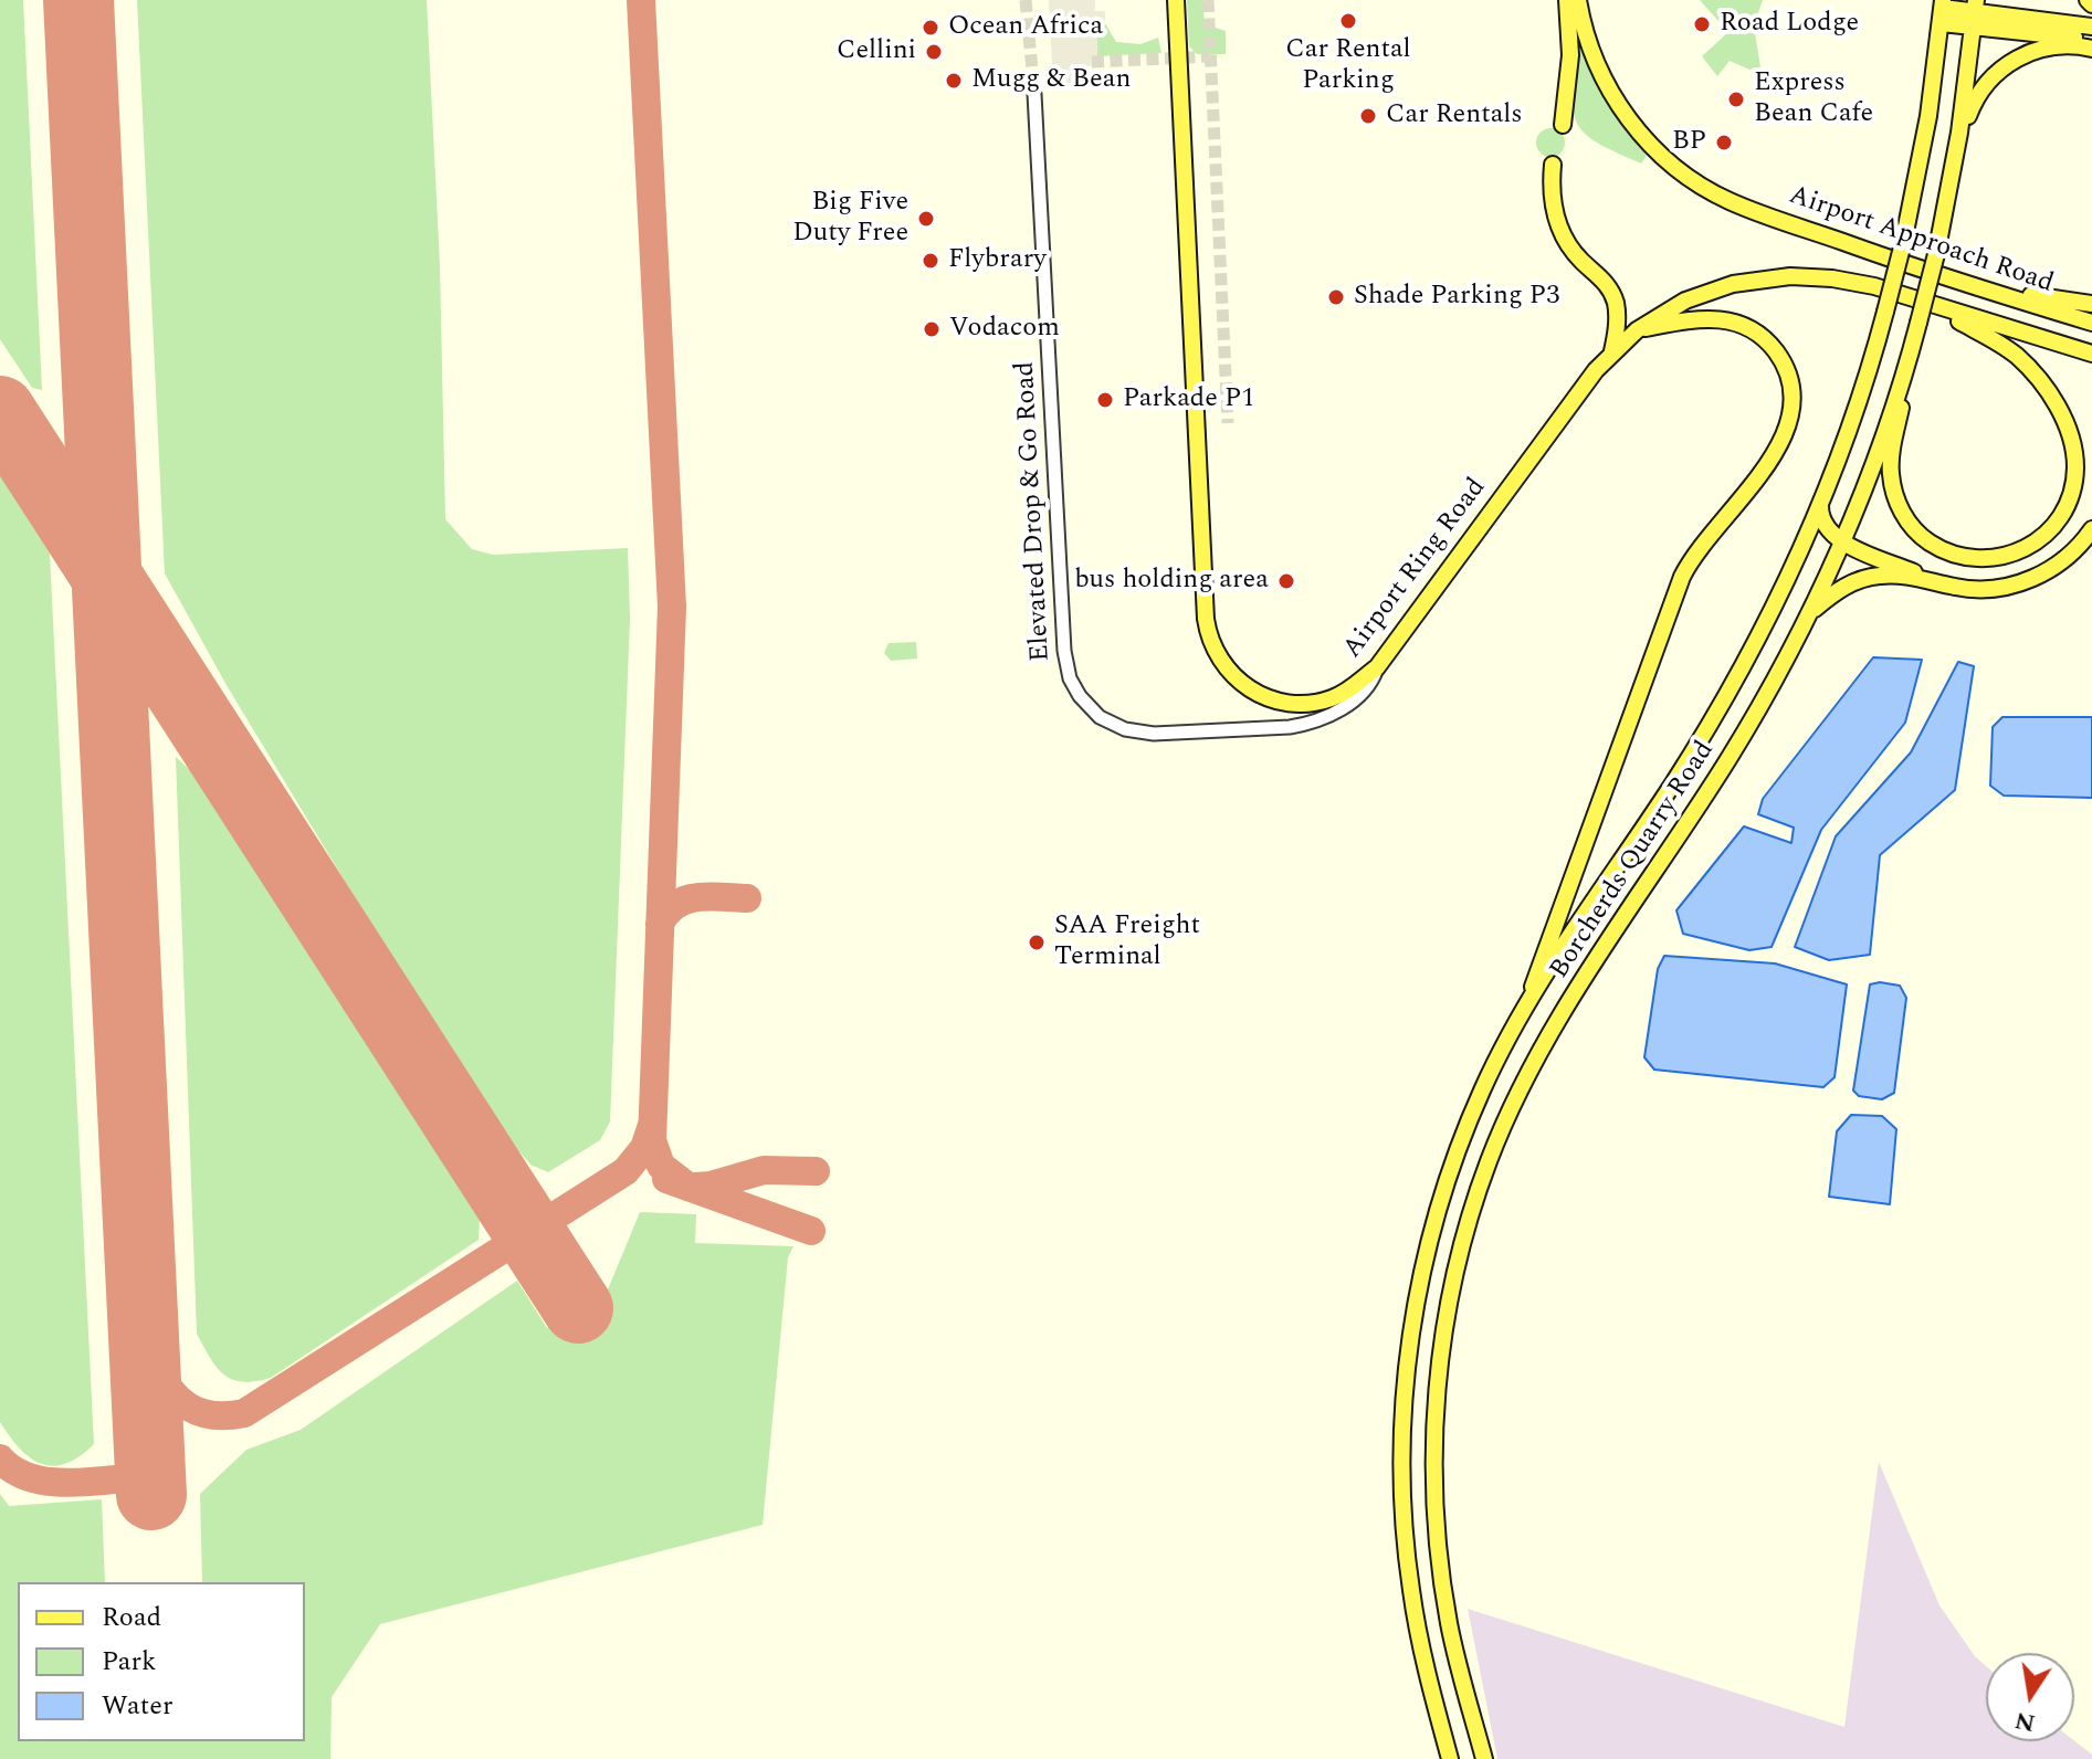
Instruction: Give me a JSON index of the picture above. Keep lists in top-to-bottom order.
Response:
{
  "streets": {
    "main road": ["Airport Approach Road", "Airport Ring Road", "Borcherds Quarry Road"],
    "street": ["Elevated Drop & Go Road"]
  },
  "crossings": [
    ["Airport Approach Road", "Airport Ring Road"],
    ["Elevated Drop & Go Road", "Airport Ring Road"]
  ],
  "places": [
    "Car Rental Parking",
    "Road Lodge",
    "Ocean Africa",
    "Cellini",
    "Mugg & Bean",
    "Express Bean Cafe",
    "Car Rentals",
    "BP",
    "Big Five Duty Free",
    "Flybrary",
    "Shade Parking P3",
    "Vodacom",
    "Parkade P1",
    "bus holding area",
    "SAA Freight Terminal"
  ],
  "legend": ["Road", "Park", "Water"],
  "north": "bottom"
}
